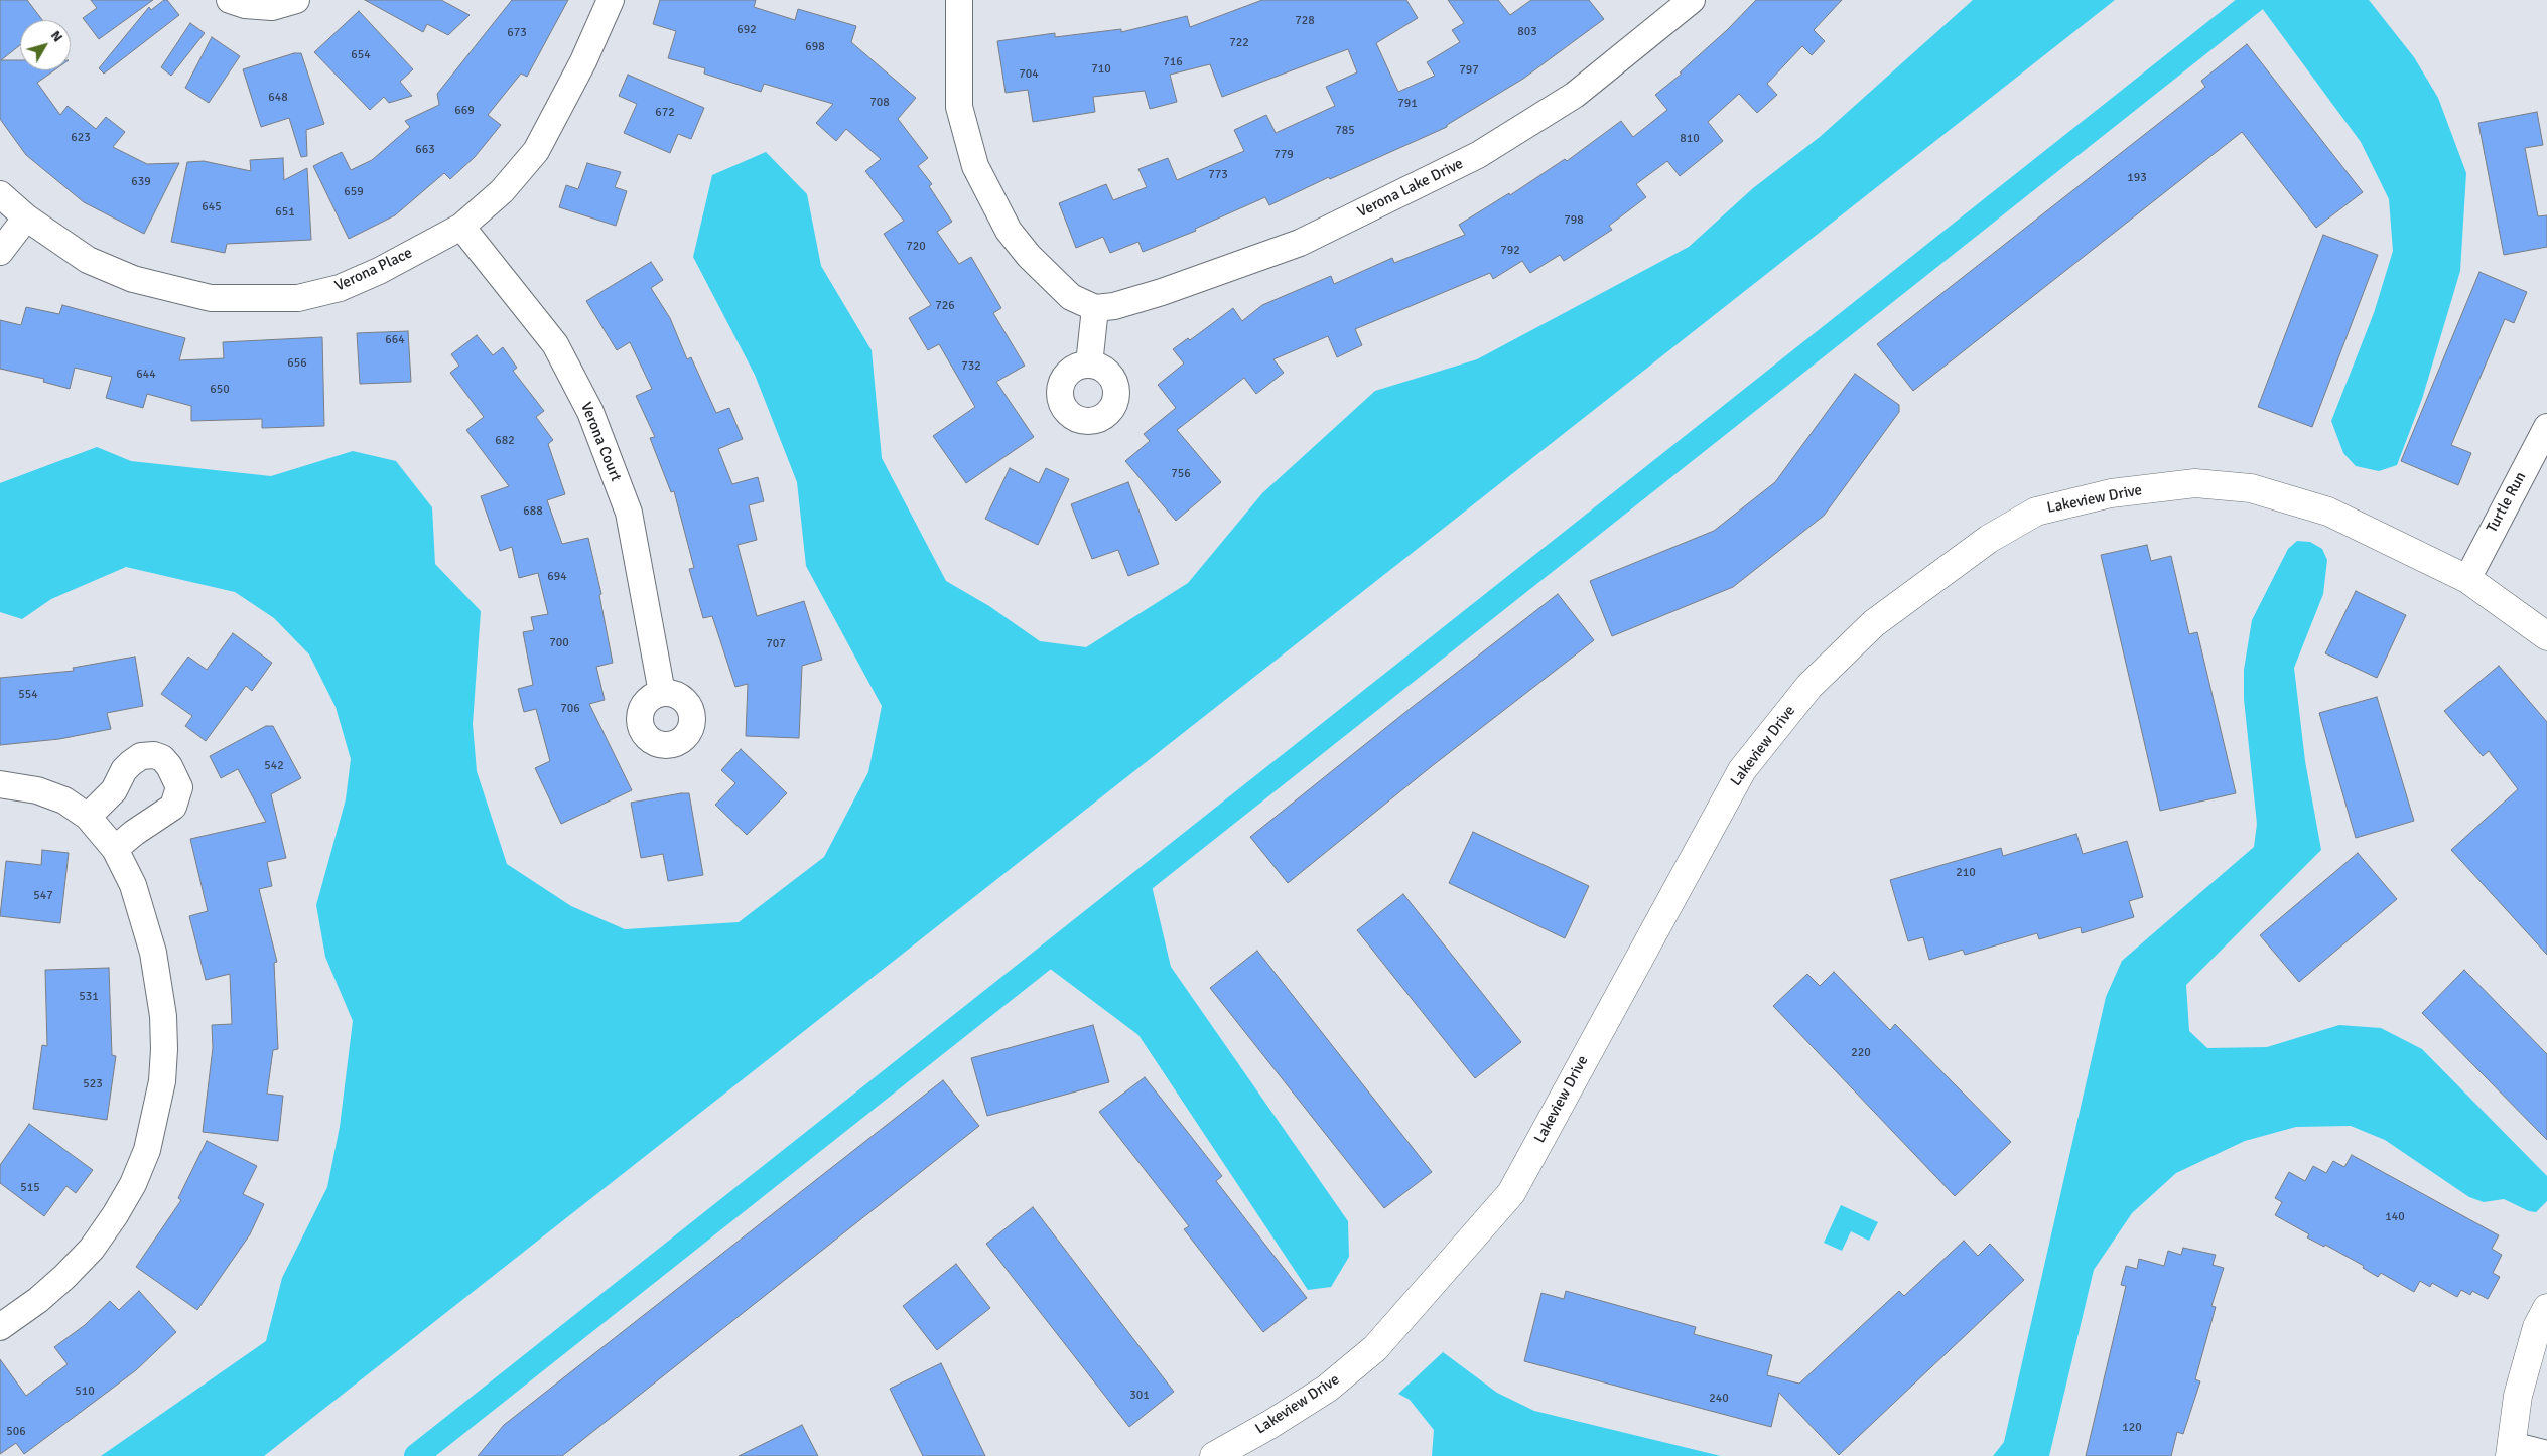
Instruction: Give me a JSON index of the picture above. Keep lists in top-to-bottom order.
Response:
{
  "streets": {
    "street": [
      "Verona Lake Drive",
      "Verona Place",
      "Verona Court",
      "Lakeview Drive",
      "Turtle Run"
    ]
  },
  "crossings": [
    ["Verona Place", "Verona Court"],
    ["Lakeview Drive", "Turtle Run"]
  ],
  "house_numbers": [
    "728",
    "692",
    "803",
    "673",
    "722",
    "698",
    "654",
    "716",
    "710",
    "797",
    "704",
    "648",
    "708",
    "791",
    "669",
    "672",
    "785",
    "623",
    "810",
    "663",
    "779",
    "773",
    "193",
    "639",
    "659",
    "645",
    "651",
    "798",
    "720",
    "792",
    "726",
    "664",
    "656",
    "732",
    "644",
    "650",
    "682",
    "756",
    "688",
    "694",
    "700",
    "707",
    "554",
    "706",
    "542",
    "210",
    "547",
    "531",
    "220",
    "523",
    "515",
    "140",
    "510",
    "301",
    "240",
    "120",
    "506"
  ],
  "north": "top right"
}
